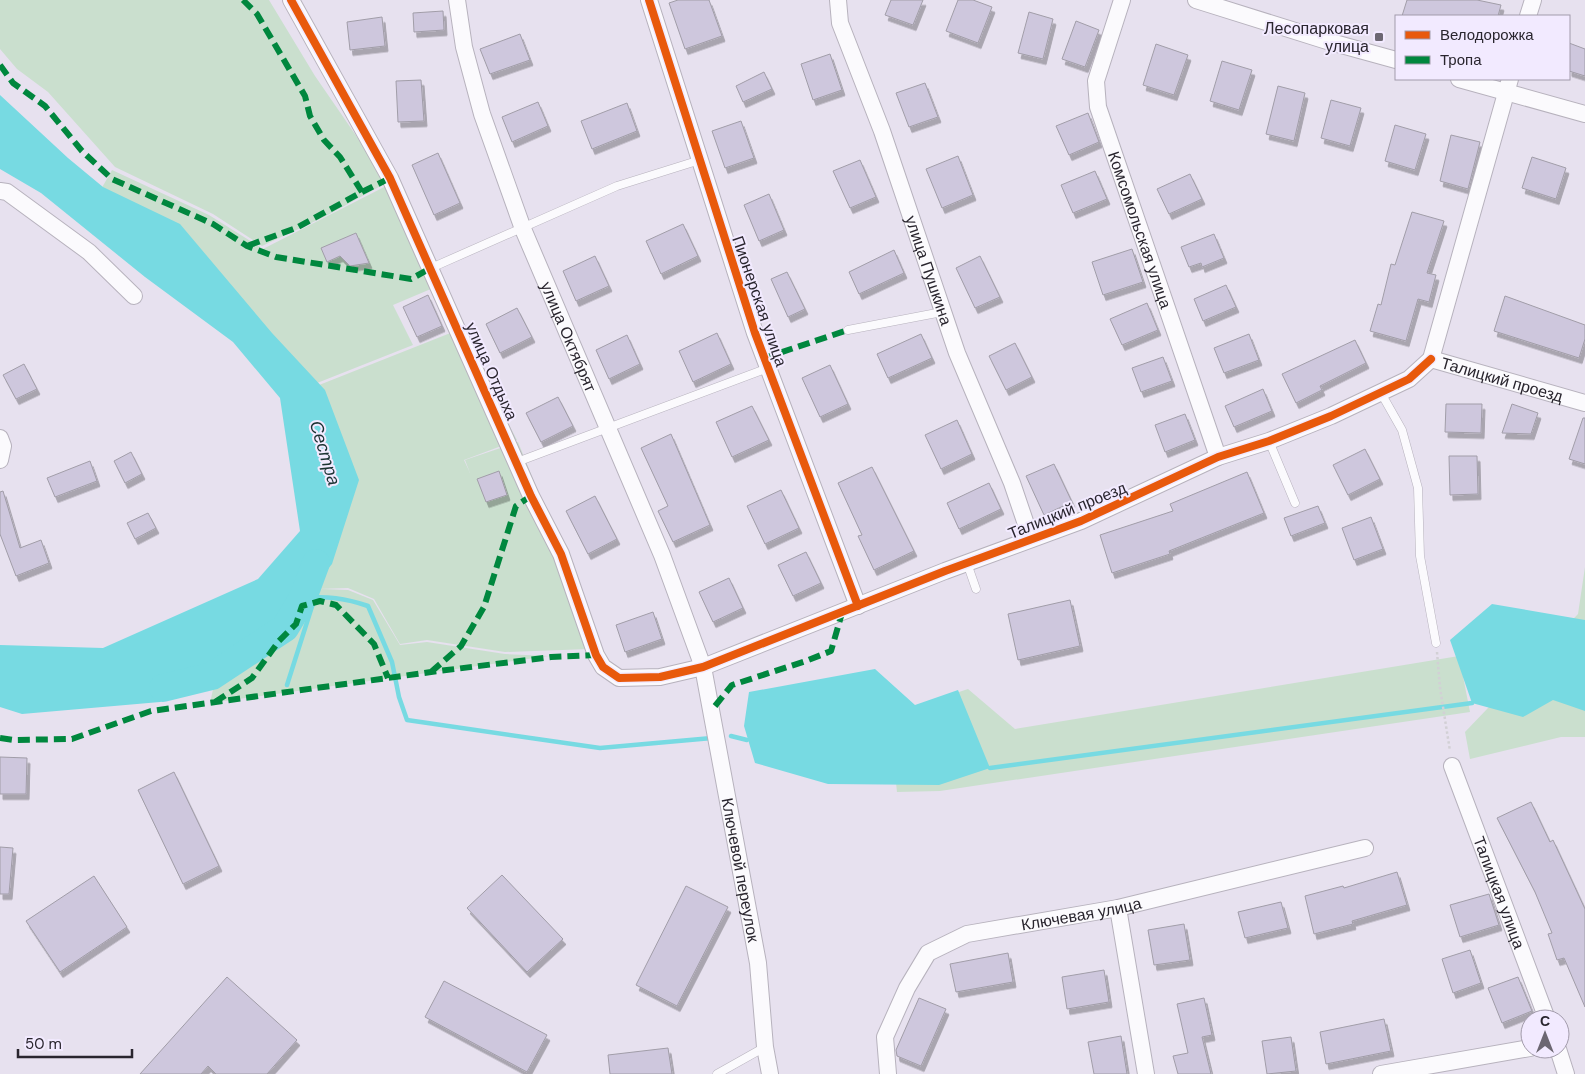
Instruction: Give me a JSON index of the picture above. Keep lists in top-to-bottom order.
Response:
{
  "streets": {
    "street": [
      "Комсомольская улица",
      "улица Пушкина",
      "Пионерская улица",
      "улица Октябрят",
      "улица Отдыха",
      "Талицкий проезд",
      "Ключевой переулок",
      "Талицкая улица",
      "Ключевая улица"
    ]
  },
  "crossings": [
    ["Комсомольская улица", "Талицкий проезд"],
    ["улица Пушкина", "Талицкий проезд"],
    ["Пионерская улица", "Талицкий проезд"],
    ["улица Октябрят", "улица Отдыха"],
    ["улица Октябрят", "Талицкий проезд"],
    ["улица Октябрят", "Ключевой переулок"],
    ["улица Отдыха", "Талицкий проезд"],
    ["улица Отдыха", "Ключевой переулок"],
    ["Талицкий проезд", "Ключевой переулок"]
  ],
  "water": ["Сестра"],
  "places": {
    "transit": ["Лесопарковая улица"]
  },
  "legend": ["Велодорожка", "Тропа"],
  "scale_bar": "50 m",
  "north": "top"
}
